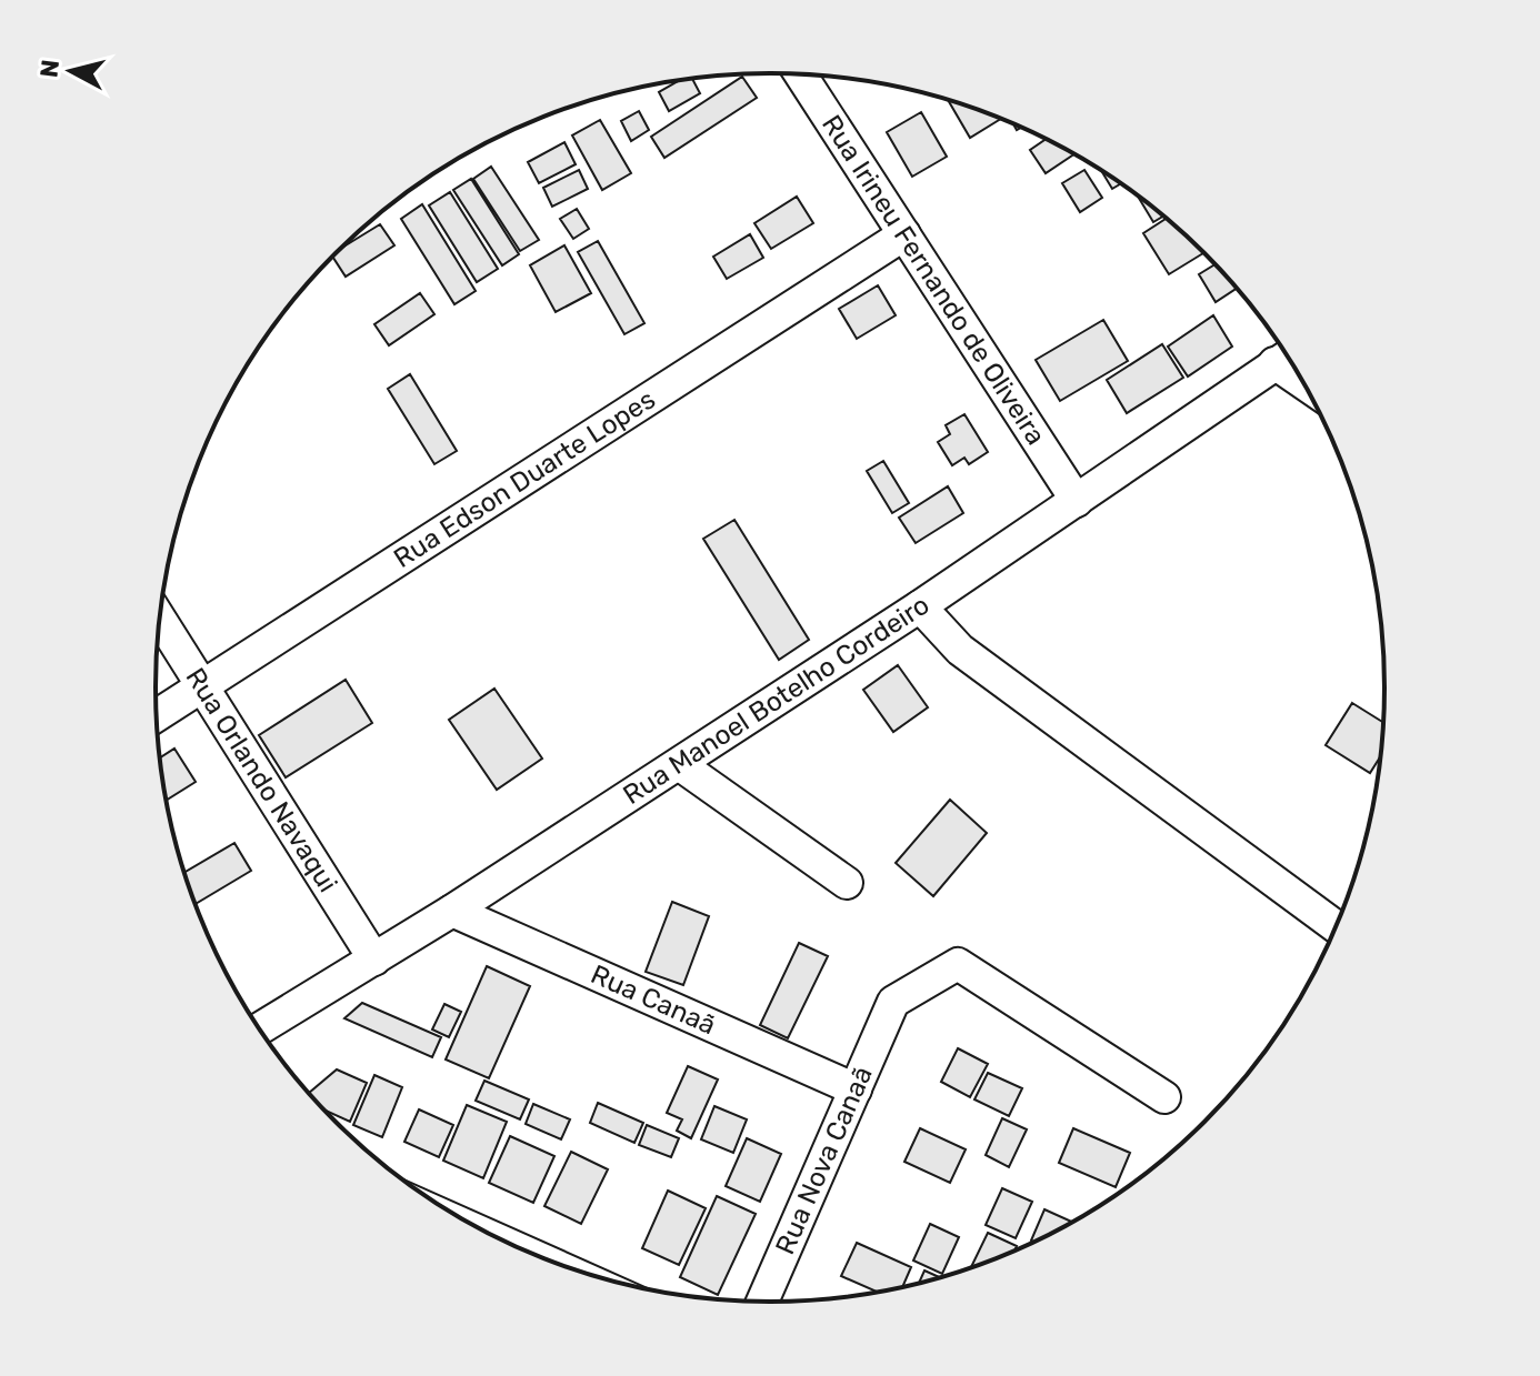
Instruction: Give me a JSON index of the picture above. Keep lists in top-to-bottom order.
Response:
{
  "streets": {
    "street": [
      "Rua Irineu Fernando de Oliveira",
      "Rua Edson Duarte Lopes",
      "Rua Manoel Botelho Cordeiro",
      "Rua Orlando Navaqui",
      "Rua Canaã",
      "Rua Nova Canaã"
    ]
  },
  "crossings": [
    ["Rua Irineu Fernando de Oliveira", "Rua Edson Duarte Lopes"],
    ["Rua Irineu Fernando de Oliveira", "Rua Manoel Botelho Cordeiro"],
    ["Rua Edson Duarte Lopes", "Rua Orlando Navaqui"],
    ["Rua Manoel Botelho Cordeiro", "Rua Orlando Navaqui"],
    ["Rua Manoel Botelho Cordeiro", "Rua Canaã"],
    ["Rua Canaã", "Rua Nova Canaã"]
  ],
  "north": "left"
}
